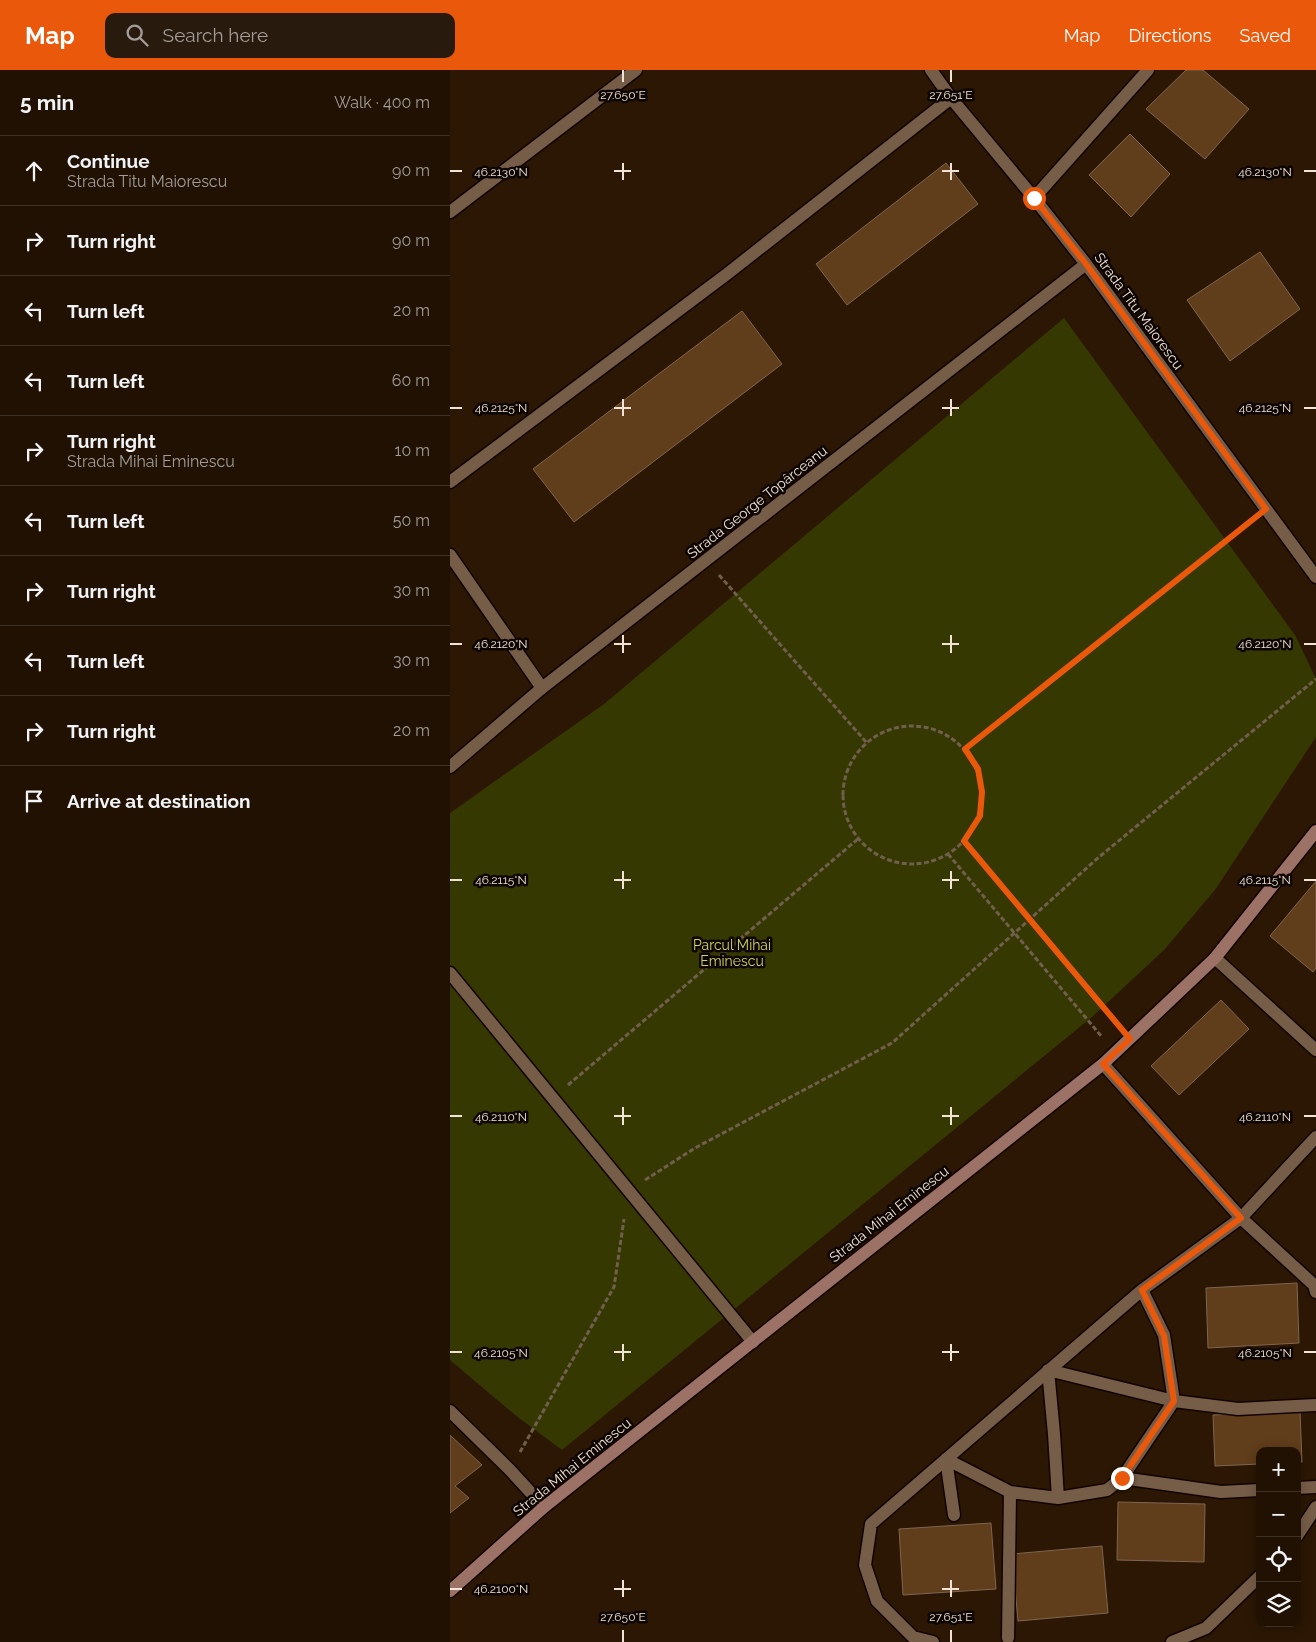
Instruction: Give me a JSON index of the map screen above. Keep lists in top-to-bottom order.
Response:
{
  "streets": {
    "main road": ["Strada Mihai Eminescu"],
    "street": ["Strada Titu Maiorescu", "Strada George Topârceanu"]
  },
  "crossings": [
    ["Strada Titu Maiorescu", "Strada George Topârceanu"]
  ],
  "parks": ["Parcul Mihai Eminescu"],
  "page": {
    "header": "Map",
    "search": "Search here",
    "nav": ["Map", "Directions", "Saved"],
    "heading": ["5 min", "Walk · 400 m"],
    "list": [
      ["Continue", "Strada Titu Maiorescu", "90 m"],
      ["Turn right", "90 m"],
      ["Turn left", "20 m"],
      ["Turn left", "60 m"],
      ["Turn right", "Strada Mihai Eminescu", "10 m"],
      ["Turn left", "50 m"],
      ["Turn right", "30 m"],
      ["Turn left", "30 m"],
      ["Turn right", "20 m"],
      "Arrive at destination"
    ],
    "map_buttons": ["+", "−"]
  },
  "coordinates": [
    "27.650°E",
    "27.651°E",
    "46.2130°N",
    "46.2125°N",
    "46.2120°N",
    "46.2115°N",
    "46.2110°N",
    "46.2105°N",
    "46.2100°N"
  ]
}
